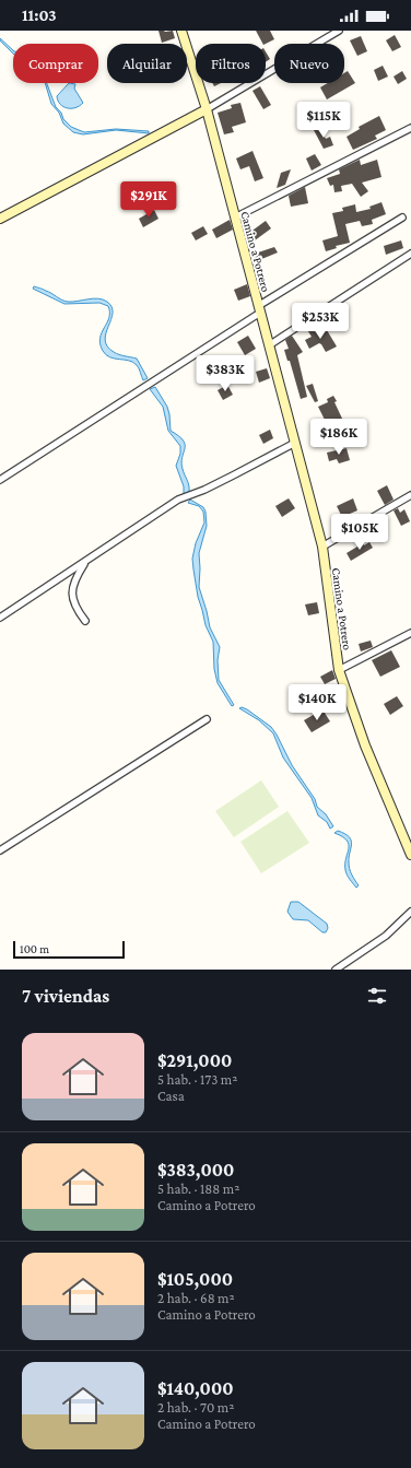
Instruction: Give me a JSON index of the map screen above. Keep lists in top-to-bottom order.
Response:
{
  "streets": {
    "street": ["Camino a Potrero"]
  },
  "scale_bar": "100 m",
  "page": {
    "status": "11:03",
    "chip": [
      "Comprar",
      "Alquilar",
      "Filtros",
      "Nuevo"
    ],
    "price": [
      "$115K",
      "$291K",
      "$253K",
      "$383K",
      "$186K",
      "$105K",
      "$140K"
    ],
    "scale": "100 m",
    "heading": "7 viviendas",
    "list": [
      {
        "name": "$291,000",
        "note": "5 hab. · 173 m² · Casa"
      },
      {
        "name": "$383,000",
        "note": "5 hab. · 188 m² · Camino a Potrero"
      },
      {
        "name": "$105,000",
        "note": "2 hab. · 68 m² · Camino a Potrero"
      },
      {
        "name": "$140,000",
        "note": "2 hab. · 70 m² · Camino a Potrero"
      }
    ]
  }
}
